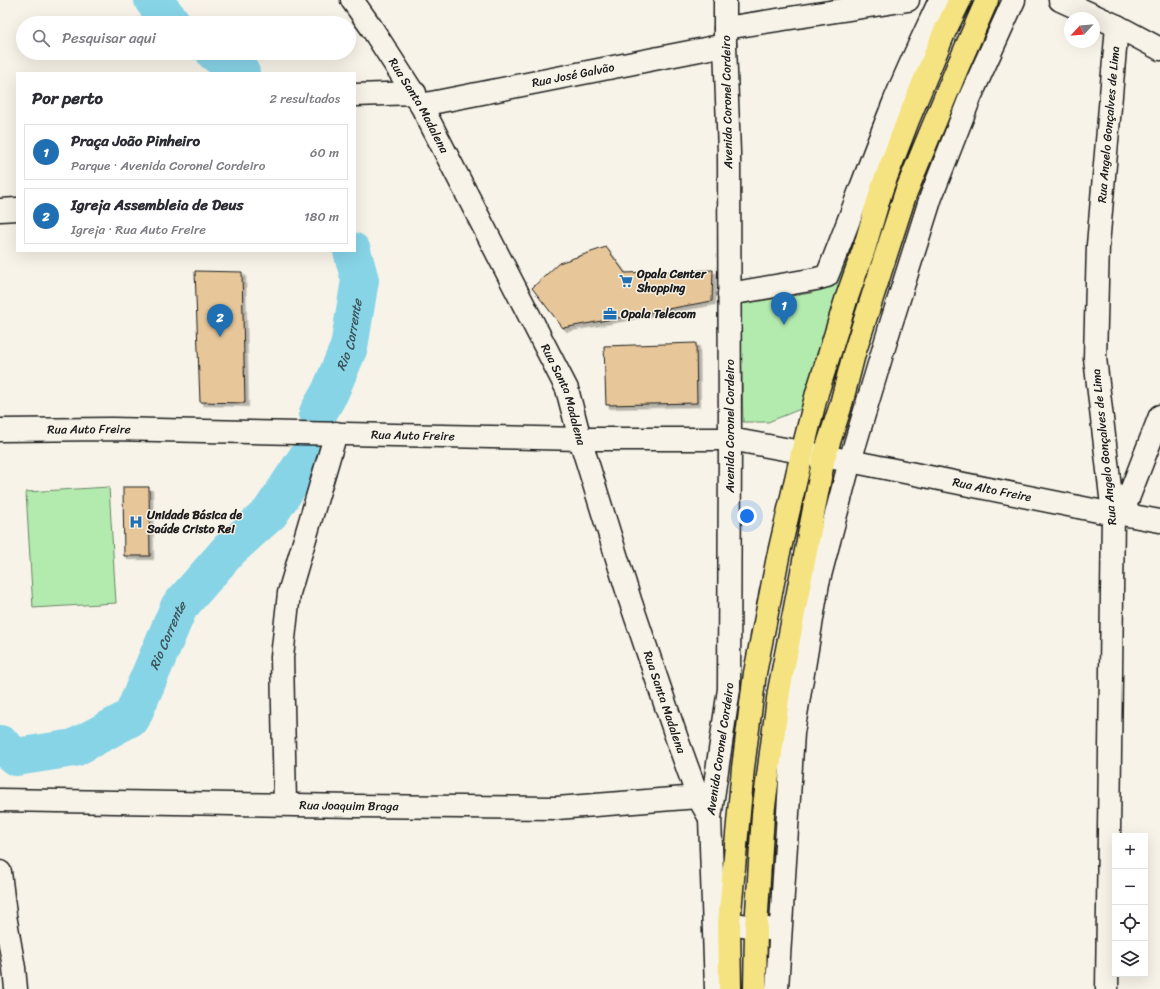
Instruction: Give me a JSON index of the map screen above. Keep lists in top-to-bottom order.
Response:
{
  "streets": {
    "main road": ["Avenida Coronel Cordeiro"],
    "street": [
      "Rua José Galvão",
      "Rua Santa Madalena",
      "Rua Angelo Gonçalves de Lima",
      "Rua Auto Freire",
      "Rua Alto Freire",
      "Rua Joaquim Braga"
    ]
  },
  "crossings": [
    ["Rua José Galvão", "Avenida Coronel Cordeiro"],
    ["Rua José Galvão", "Rua Santa Madalena"],
    ["Avenida Coronel Cordeiro", "Rua Santa Madalena"],
    ["Avenida Coronel Cordeiro", "Rua Auto Freire"],
    ["Rua Santa Madalena", "Rua Auto Freire"],
    ["Rua Santa Madalena", "Rua Joaquim Braga"],
    ["Rua Angelo Gonçalves de Lima", "Rua Alto Freire"],
    ["Rua Auto Freire", "Rua Alto Freire"]
  ],
  "water": ["Rio Corrente"],
  "places": {
    "supermarket": ["Opala Center Shopping"],
    "office": ["Opala Telecom"],
    "hospital": ["Unidade Básica de Saúde Cristo Rei"]
  },
  "north": "bottom left",
  "page": {
    "search": "Pesquisar aqui",
    "heading": ["Por perto", "2 resultados"],
    "list": [
      {
        "mark": "1",
        "name": "Praça João Pinheiro",
        "note": "Parque · Avenida Coronel Cordeiro",
        "value": "60 m"
      },
      {
        "mark": "2",
        "name": "Igreja Assembleia de Deus",
        "note": "Igreja · Rua Auto Freire",
        "value": "180 m"
      }
    ],
    "pins": ["1", "2"],
    "map_buttons": ["+", "−"]
  }
}
